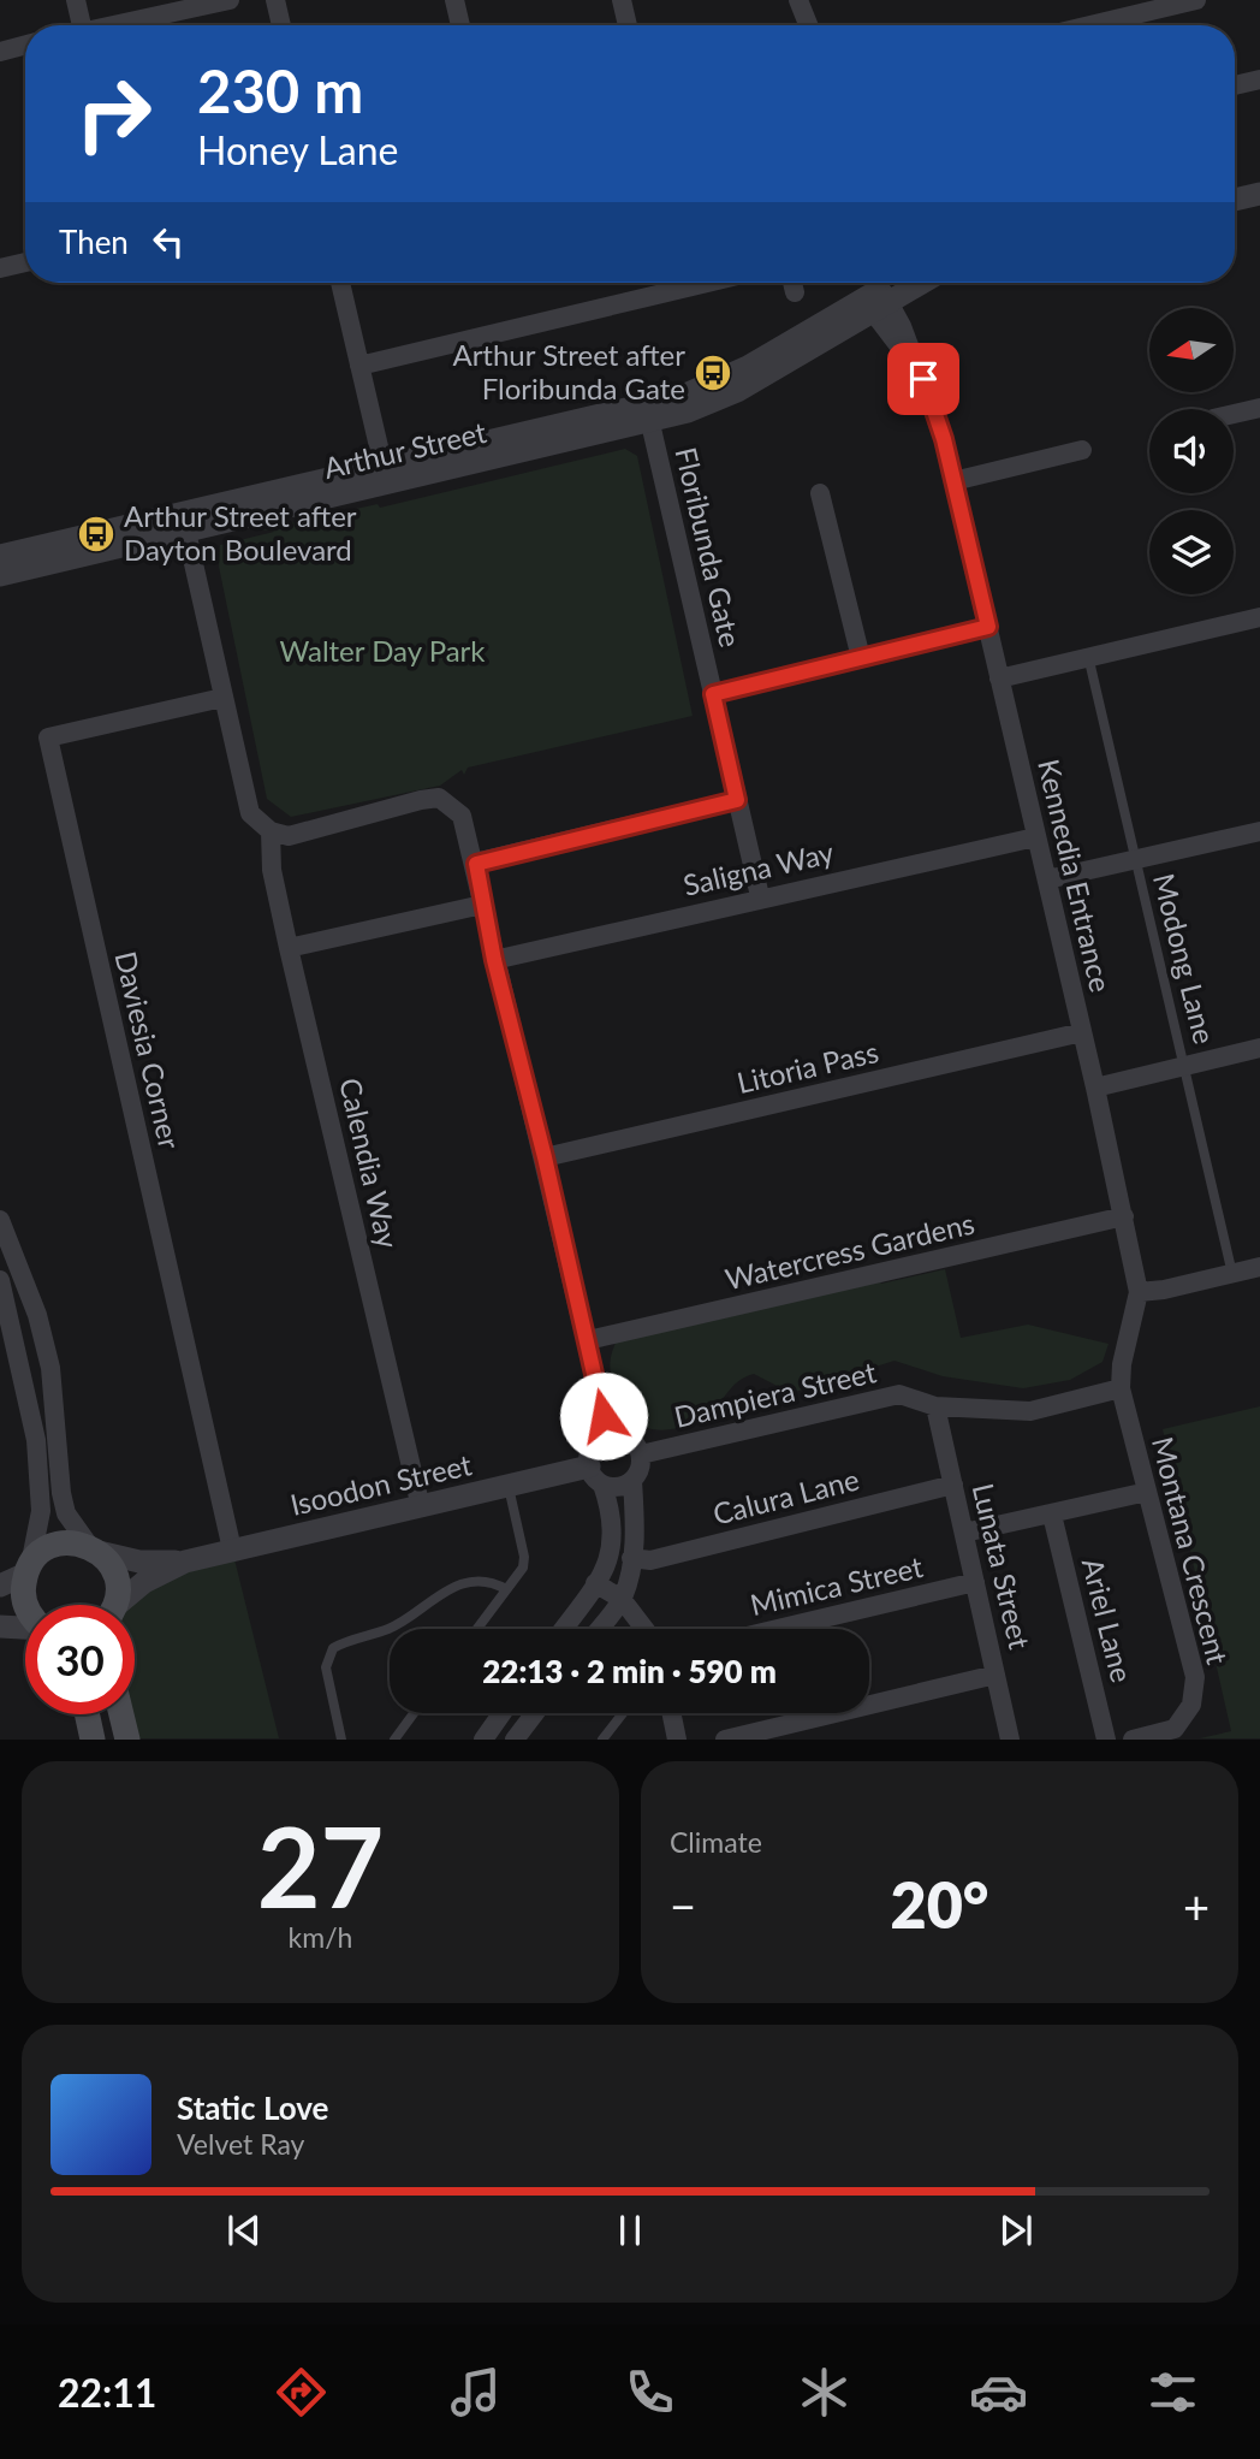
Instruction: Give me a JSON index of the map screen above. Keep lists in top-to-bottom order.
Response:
{
  "streets": {
    "street": [
      "Arthur Street",
      "Floribunda Gate",
      "Saligna Way",
      "Kennedia Entrance",
      "Daviesia Corner",
      "Litoria Pass",
      "Calendia Way",
      "Watercress Gardens",
      "Dampiera Street",
      "Isoodon Street",
      "Calura Lane",
      "Montana Crescent",
      "Lunata Street",
      "Mimica Street",
      "Ariel Lane"
    ],
    "lane": ["Modong Lane"]
  },
  "crossings": [
    ["Arthur Street", "Floribunda Gate"],
    ["Arthur Street", "Kennedia Entrance"],
    ["Floribunda Gate", "Saligna Way"],
    ["Saligna Way", "Kennedia Entrance"],
    ["Kennedia Entrance", "Litoria Pass"],
    ["Kennedia Entrance", "Watercress Gardens"],
    ["Kennedia Entrance", "Dampiera Street"],
    ["Kennedia Entrance", "Montana Crescent"],
    ["Daviesia Corner", "Isoodon Street"],
    ["Calendia Way", "Isoodon Street"],
    ["Dampiera Street", "Isoodon Street"],
    ["Dampiera Street", "Montana Crescent"],
    ["Dampiera Street", "Lunata Street"],
    ["Calura Lane", "Lunata Street"],
    ["Lunata Street", "Mimica Street"]
  ],
  "parks": ["Walter Day Park"],
  "places": {
    "bus stop": ["Arthur Street after Floribunda Gate", "Arthur Street after Dayton Boulevard"]
  },
  "north": "left",
  "page": {
    "turn": ["230 m", "Honey Lane"],
    "then": "Then",
    "limit": "30",
    "trip": "22:13 · 2 min · 590 m",
    "tile": [
      ["27", "km/h"],
      "Climate"
    ],
    "heat": ["−", "20°", "+"],
    "song": ["Static Love", "Velvet Ray"],
    "tabs": "22:11"
  }
}
